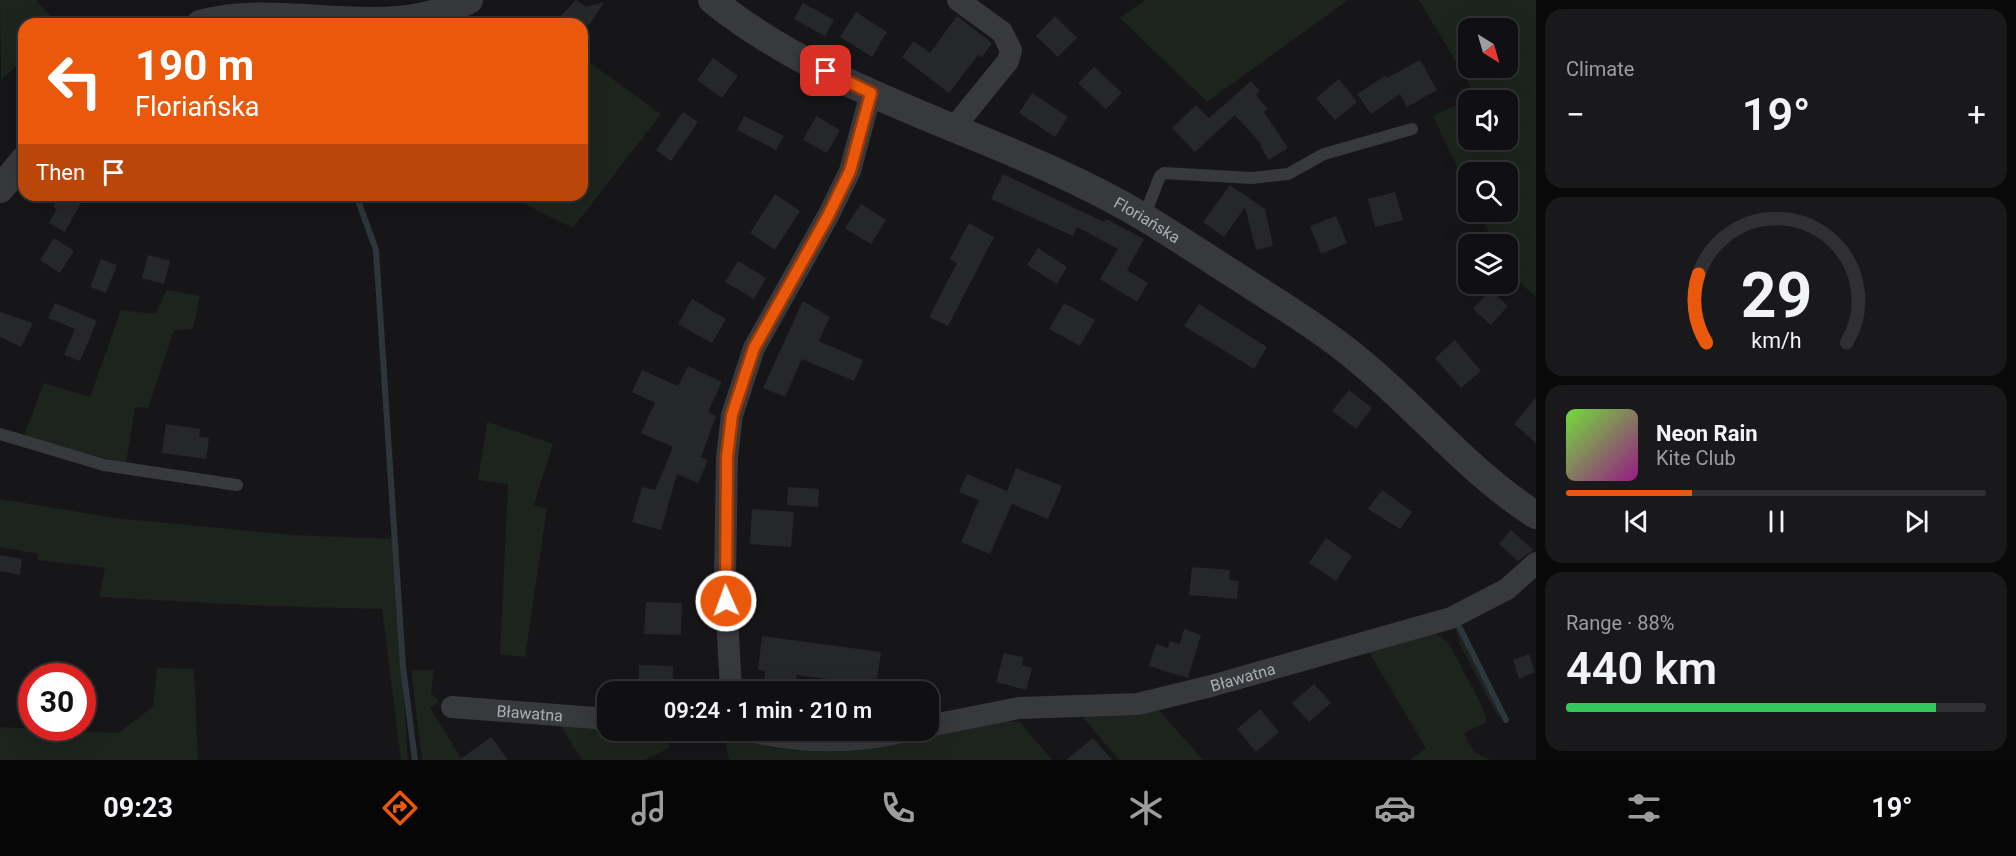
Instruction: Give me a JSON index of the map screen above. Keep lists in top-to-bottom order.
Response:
{
  "streets": {
    "street": ["Floriańska", "Bławatna"]
  },
  "north": "bottom right",
  "page": {
    "tile": [
      "Climate",
      ["Range · 88%", "440 km"]
    ],
    "turn": ["190 m", "Floriańska"],
    "heat": ["−", "19°", "+"],
    "then": "Then",
    "song": ["Neon Rain", "Kite Club"],
    "limit": "30",
    "trip": "09:24 · 1 min · 210 m",
    "tabs": ["09:23", "19°"],
    "gauge": ["29", "km/h"]
  }
}
